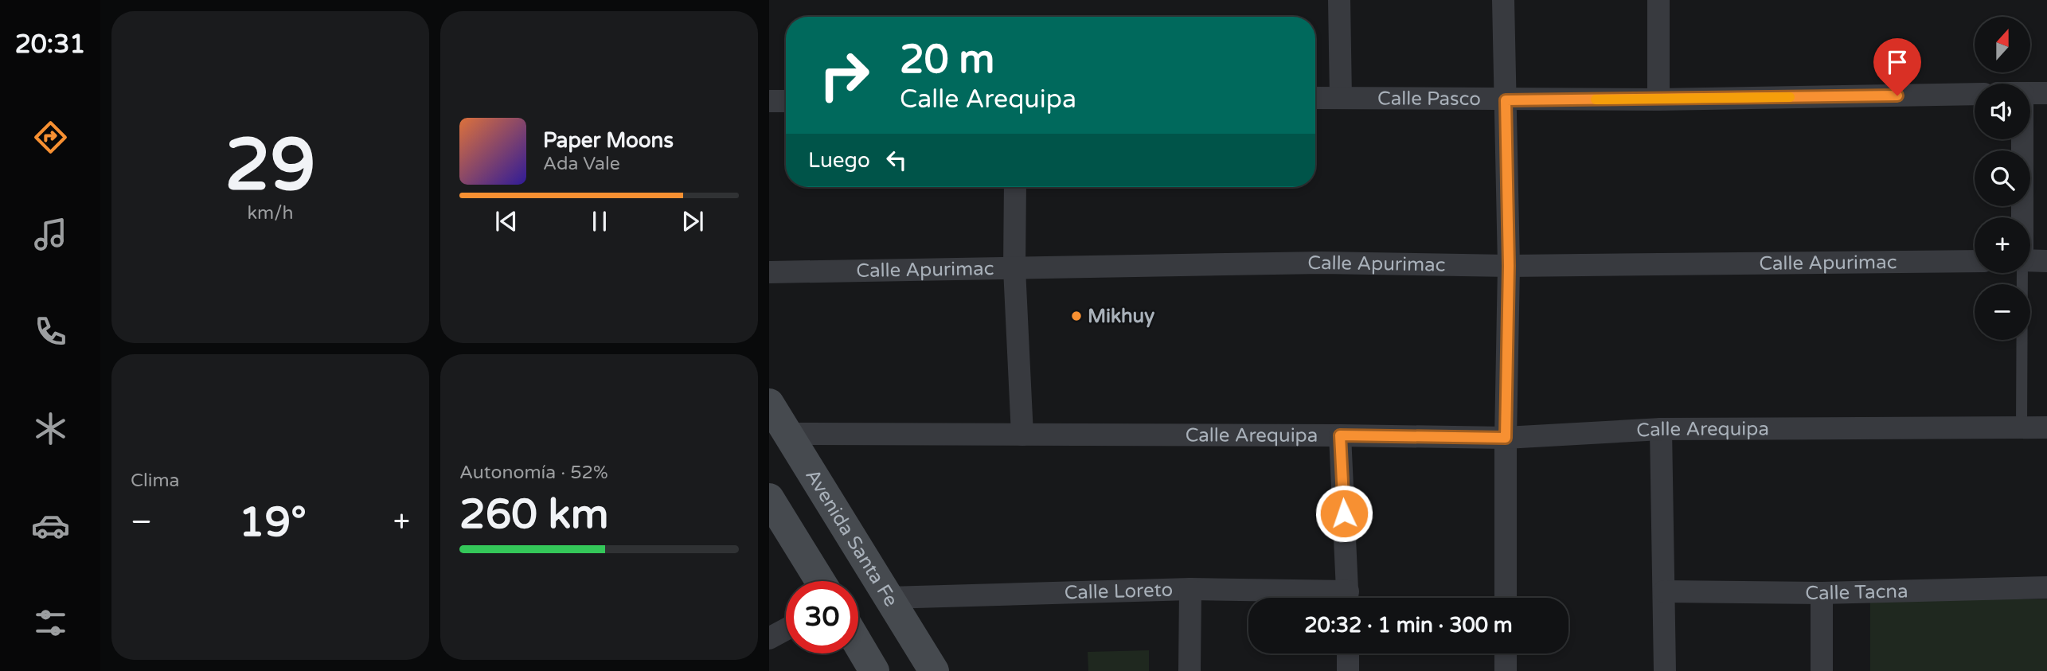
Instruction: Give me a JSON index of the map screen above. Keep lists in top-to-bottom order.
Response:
{
  "streets": {
    "main road": ["Avenida Santa Fe"],
    "street": [
      "Calle Pasco",
      "Calle Apurimac",
      "Calle Arequipa",
      "Calle Loreto",
      "Calle Tacna"
    ]
  },
  "crossings": [
    ["Calle Arequipa", "Avenida Santa Fe"],
    ["Avenida Santa Fe", "Calle Loreto"]
  ],
  "places": ["Mikhuy"],
  "north": "top",
  "page": {
    "tabs": "20:31",
    "tile": [
      ["29", "km/h"],
      "Clima",
      ["Autonomía · 52%", "260 km"]
    ],
    "map_buttons": ["+", "−"],
    "turn": ["20 m", "Calle Arequipa"],
    "song": ["Paper Moons", "Ada Vale"],
    "then": "Luego",
    "heat": ["−", "19°", "+"],
    "limit": "30",
    "trip": "20:32 · 1 min · 300 m"
  }
}
